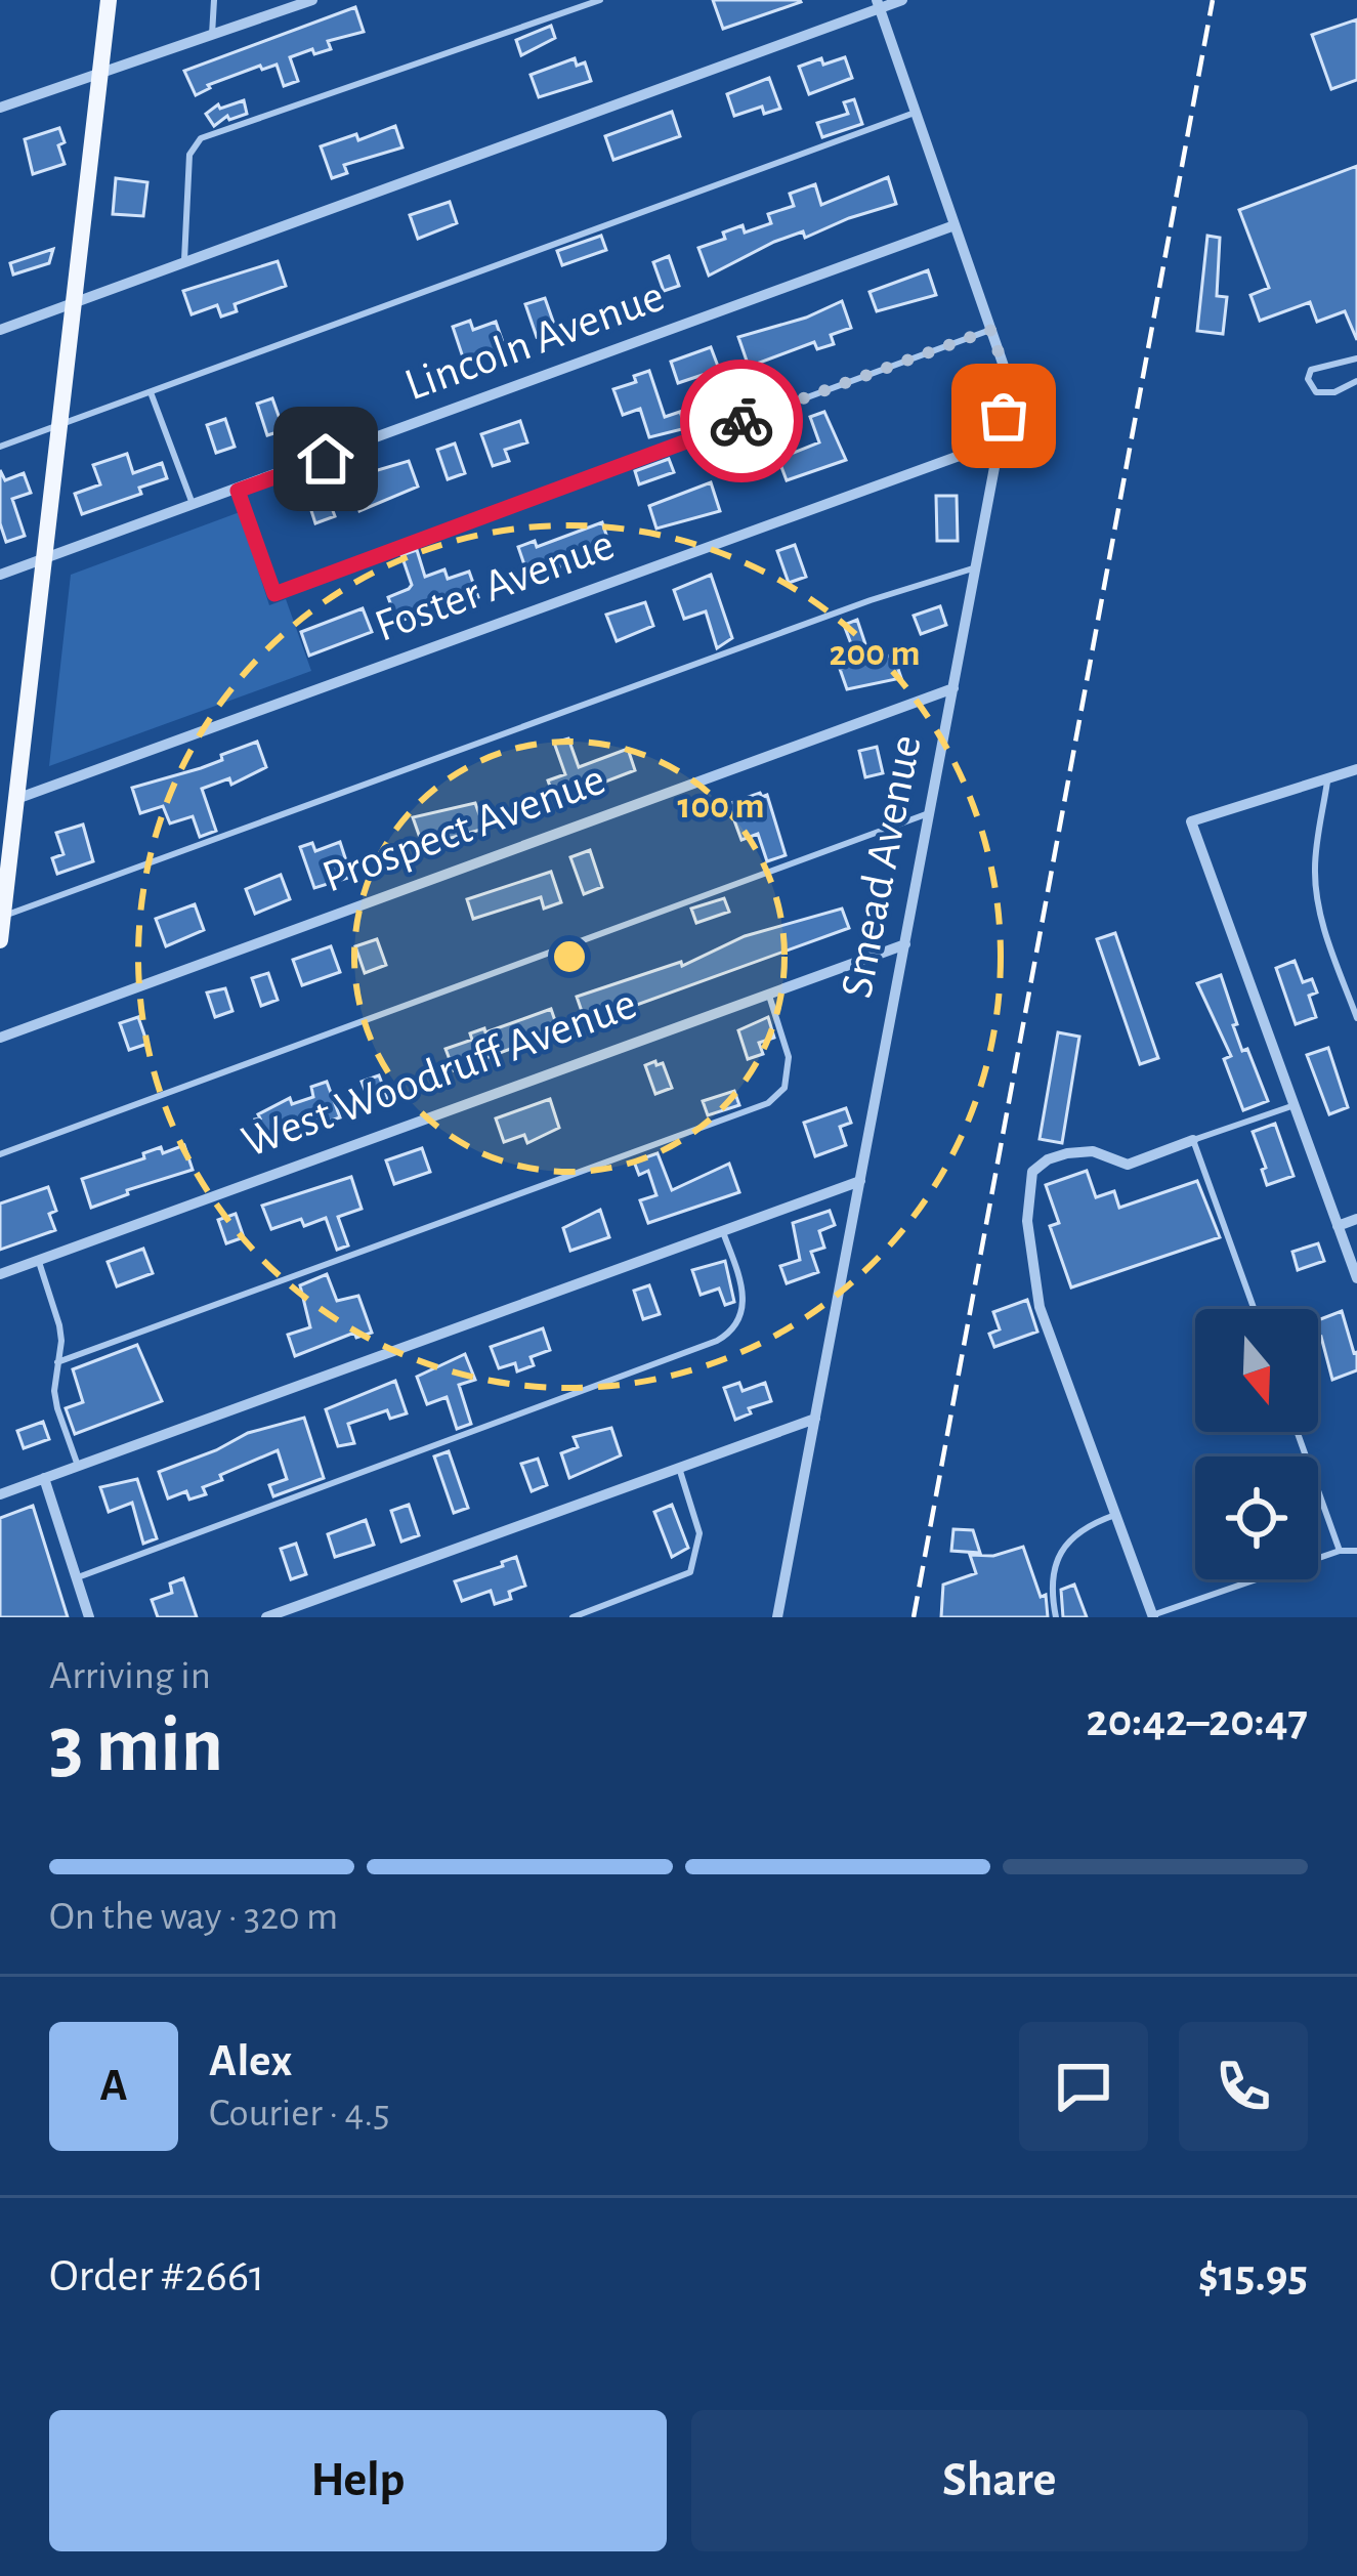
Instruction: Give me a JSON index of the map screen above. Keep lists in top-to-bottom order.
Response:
{
  "streets": {
    "street": [
      "Lincoln Avenue",
      "Foster Avenue",
      "Prospect Avenue",
      "Smead Avenue",
      "West Woodruff Avenue"
    ]
  },
  "crossings": [
    ["Lincoln Avenue", "Smead Avenue"],
    ["Foster Avenue", "Smead Avenue"],
    ["Prospect Avenue", "Smead Avenue"],
    ["Smead Avenue", "West Woodruff Avenue"]
  ],
  "north": "bottom",
  "page": {
    "heading": ["3 min", "Arriving in", "20:42–20:47"],
    "panel": [
      "Alex",
      "Courier · 4.5",
      "Order #2661",
      "$15.95"
    ],
    "bar": "On the way · 320 m",
    "round": "A",
    "buttons": ["Help", "Share"]
  },
  "rings": ["200 m", "100 m"]
}
